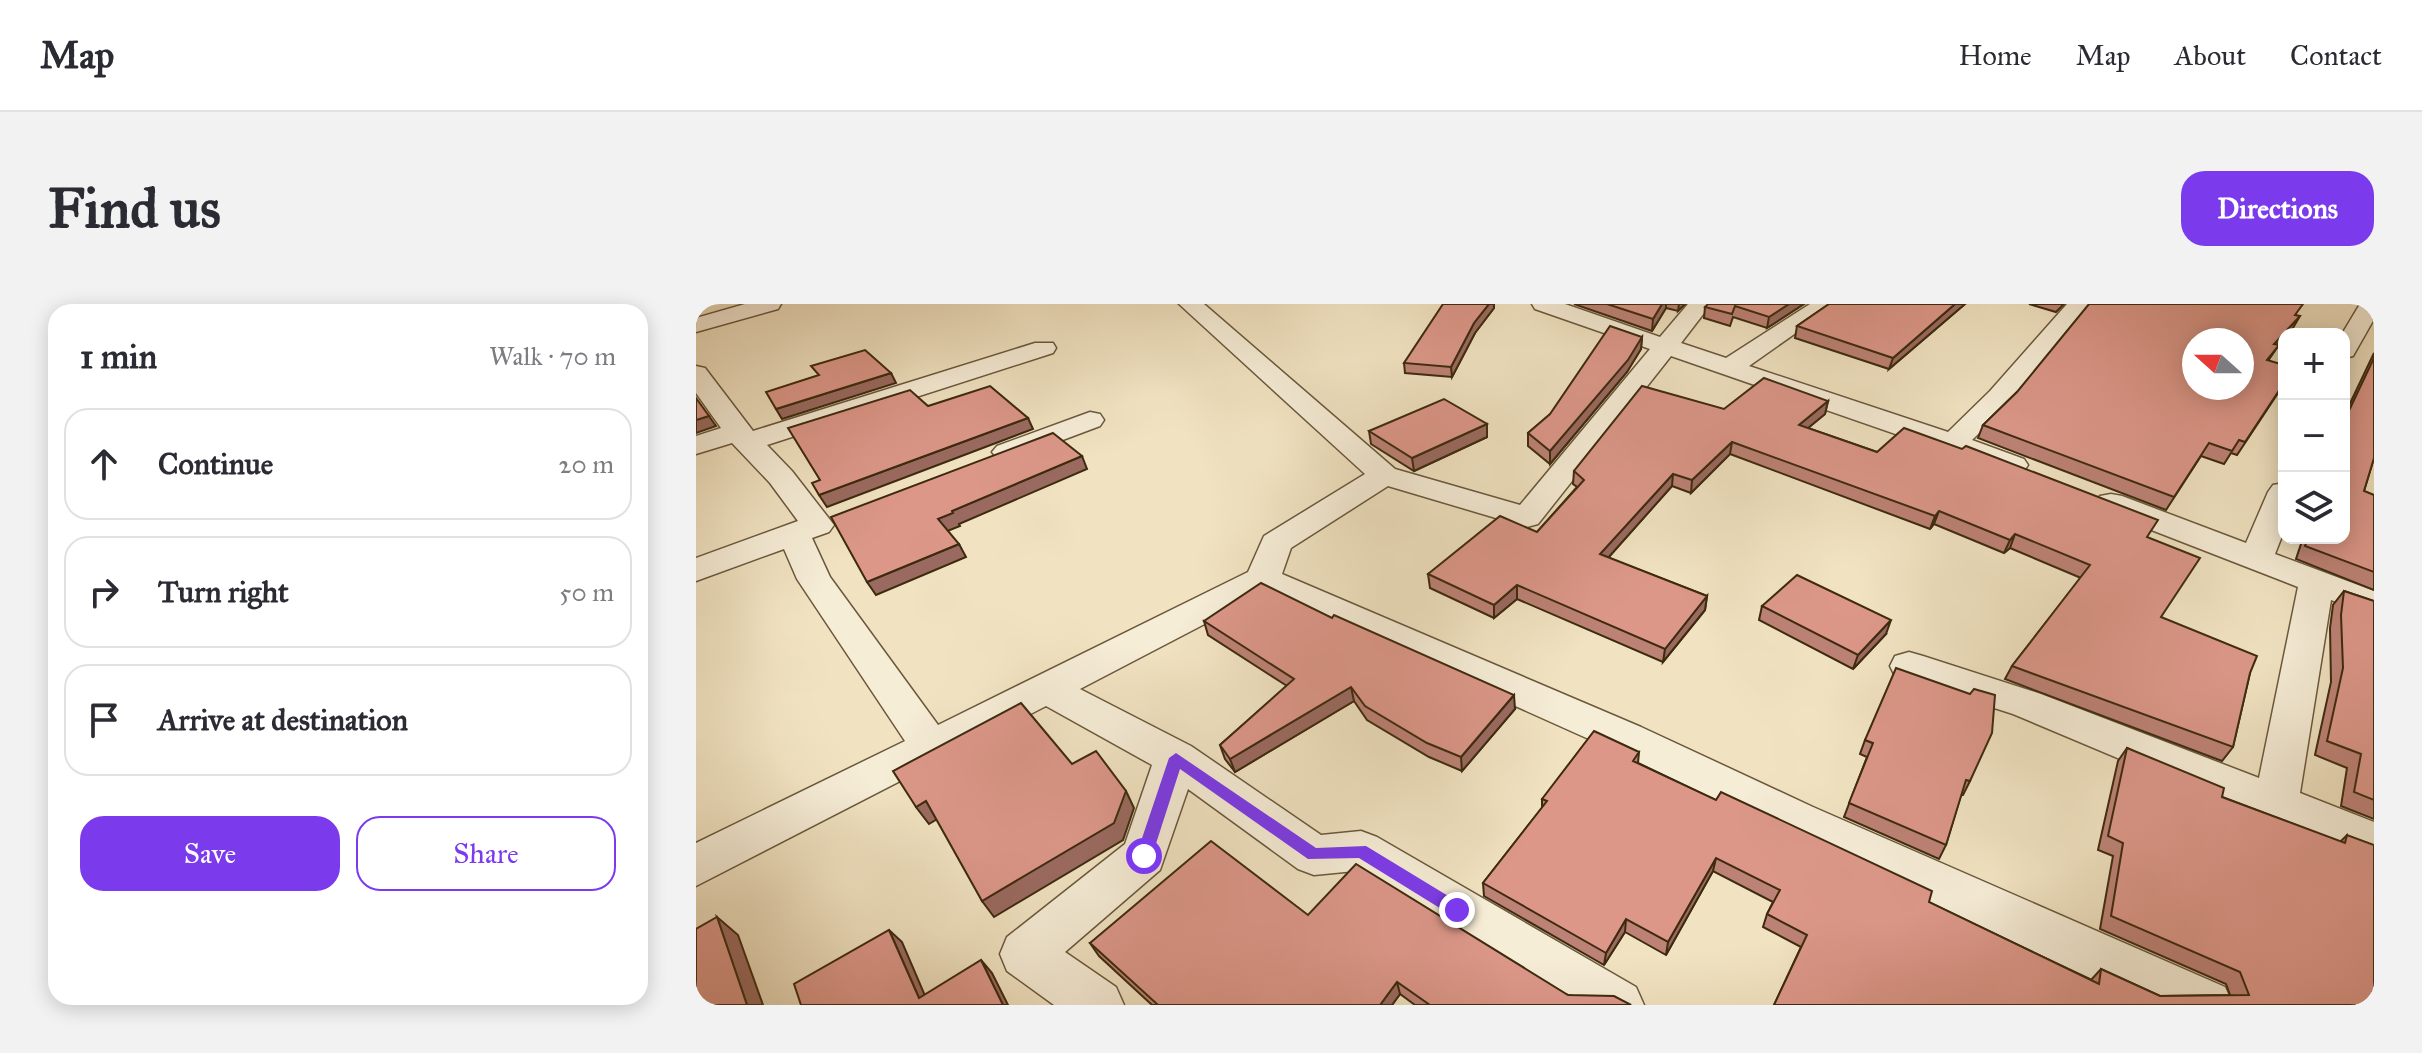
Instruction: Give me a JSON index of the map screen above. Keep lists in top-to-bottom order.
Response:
{
  "north": "left",
  "page": {
    "header": "Map",
    "nav": [
      "Home",
      "Map",
      "About",
      "Contact"
    ],
    "buttons": [
      "Directions",
      ["Save", "Share"]
    ],
    "title": "Find us",
    "heading": ["1 min", "Walk · 70 m"],
    "map_buttons": ["+", "−"],
    "list": [
      ["Continue", "20 m"],
      ["Turn right", "50 m"],
      "Arrive at destination"
    ]
  }
}
